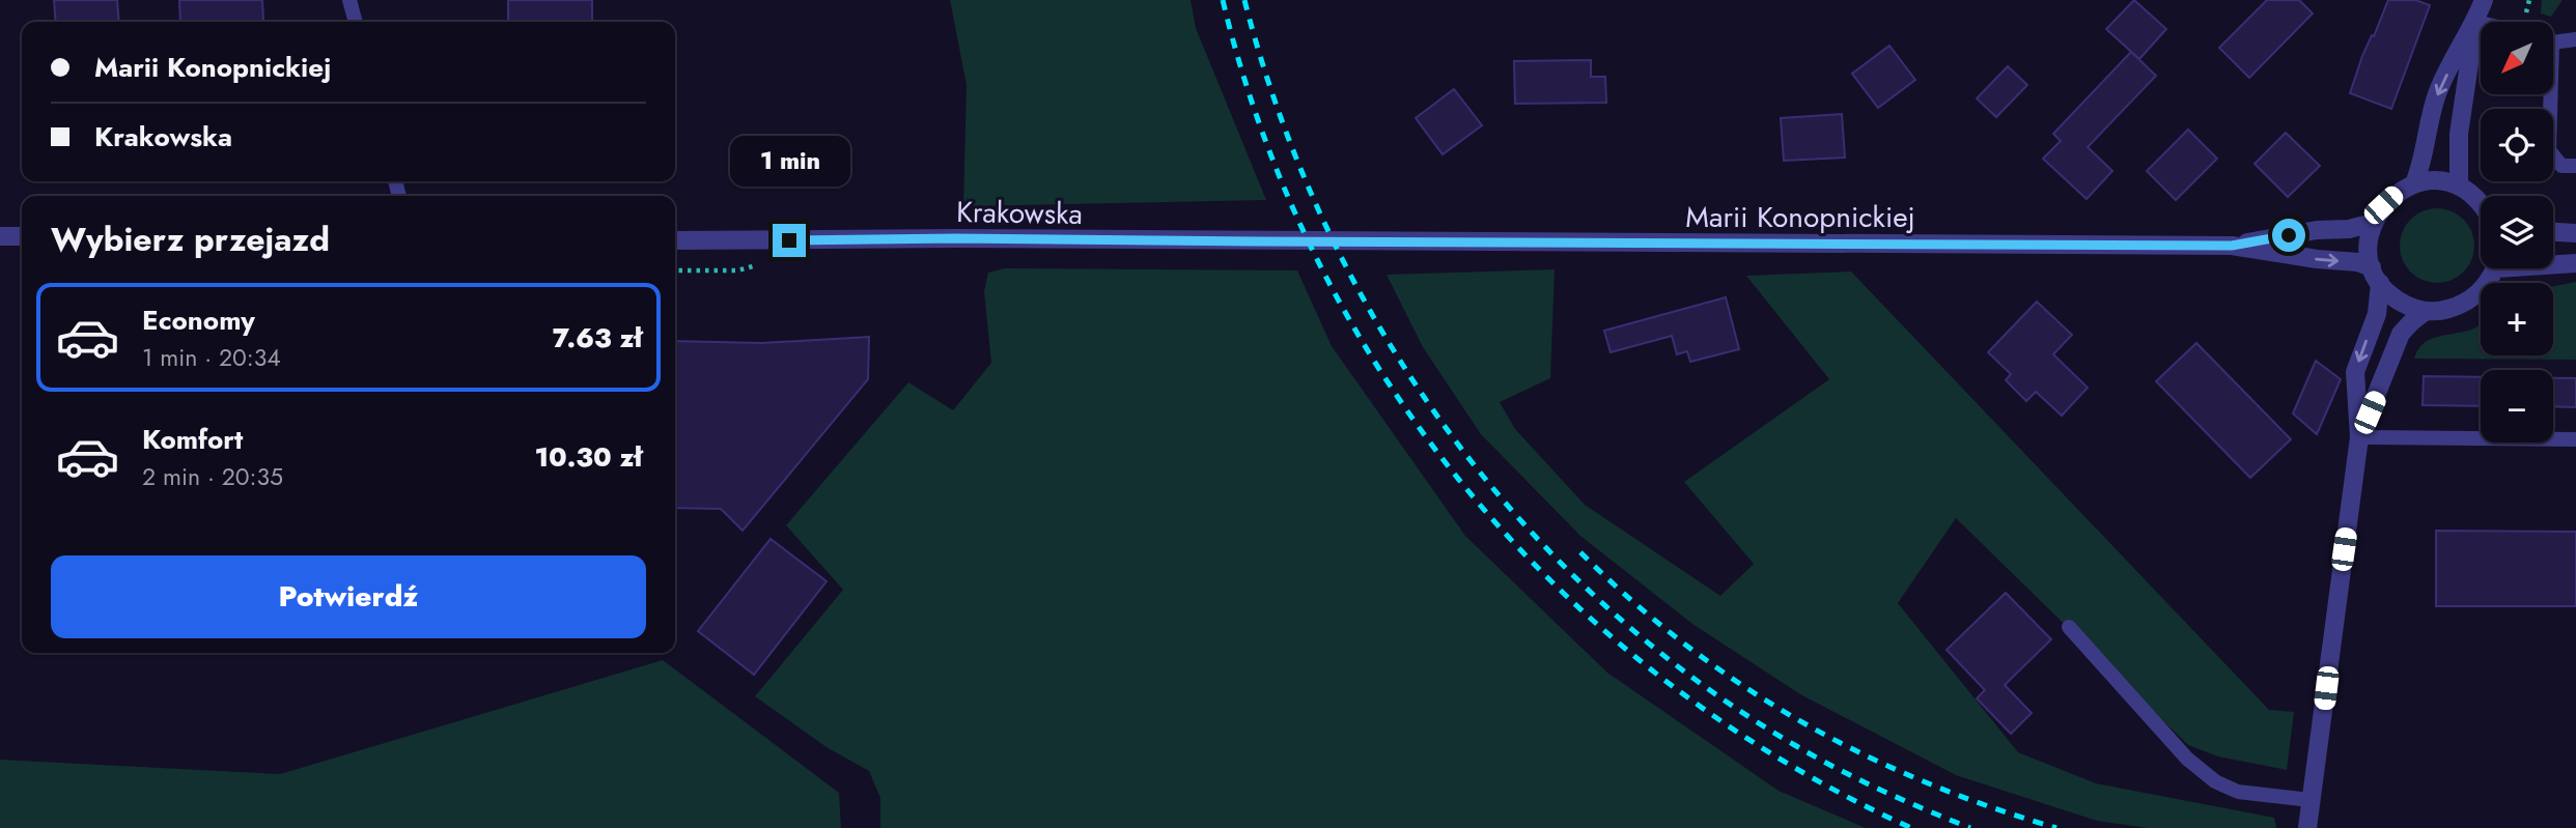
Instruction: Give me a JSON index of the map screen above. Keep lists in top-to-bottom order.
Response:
{
  "streets": {
    "street": ["Krakowska", "Marii Konopnickiej"]
  },
  "crossings": [
    ["Krakowska", "Marii Konopnickiej"]
  ],
  "north": "bottom left",
  "page": {
    "map_buttons": ["+", "−"],
    "banner": ["Marii Konopnickiej", "Krakowska"],
    "bubble": "1 min",
    "heading": "Wybierz przejazd",
    "list": [
      {
        "name": "Economy",
        "note": "1 min · 20:34",
        "value": "7.63 zł"
      },
      {
        "name": "Komfort",
        "note": "2 min · 20:35",
        "value": "10.30 zł"
      }
    ],
    "buttons": "Potwierdź"
  }
}
